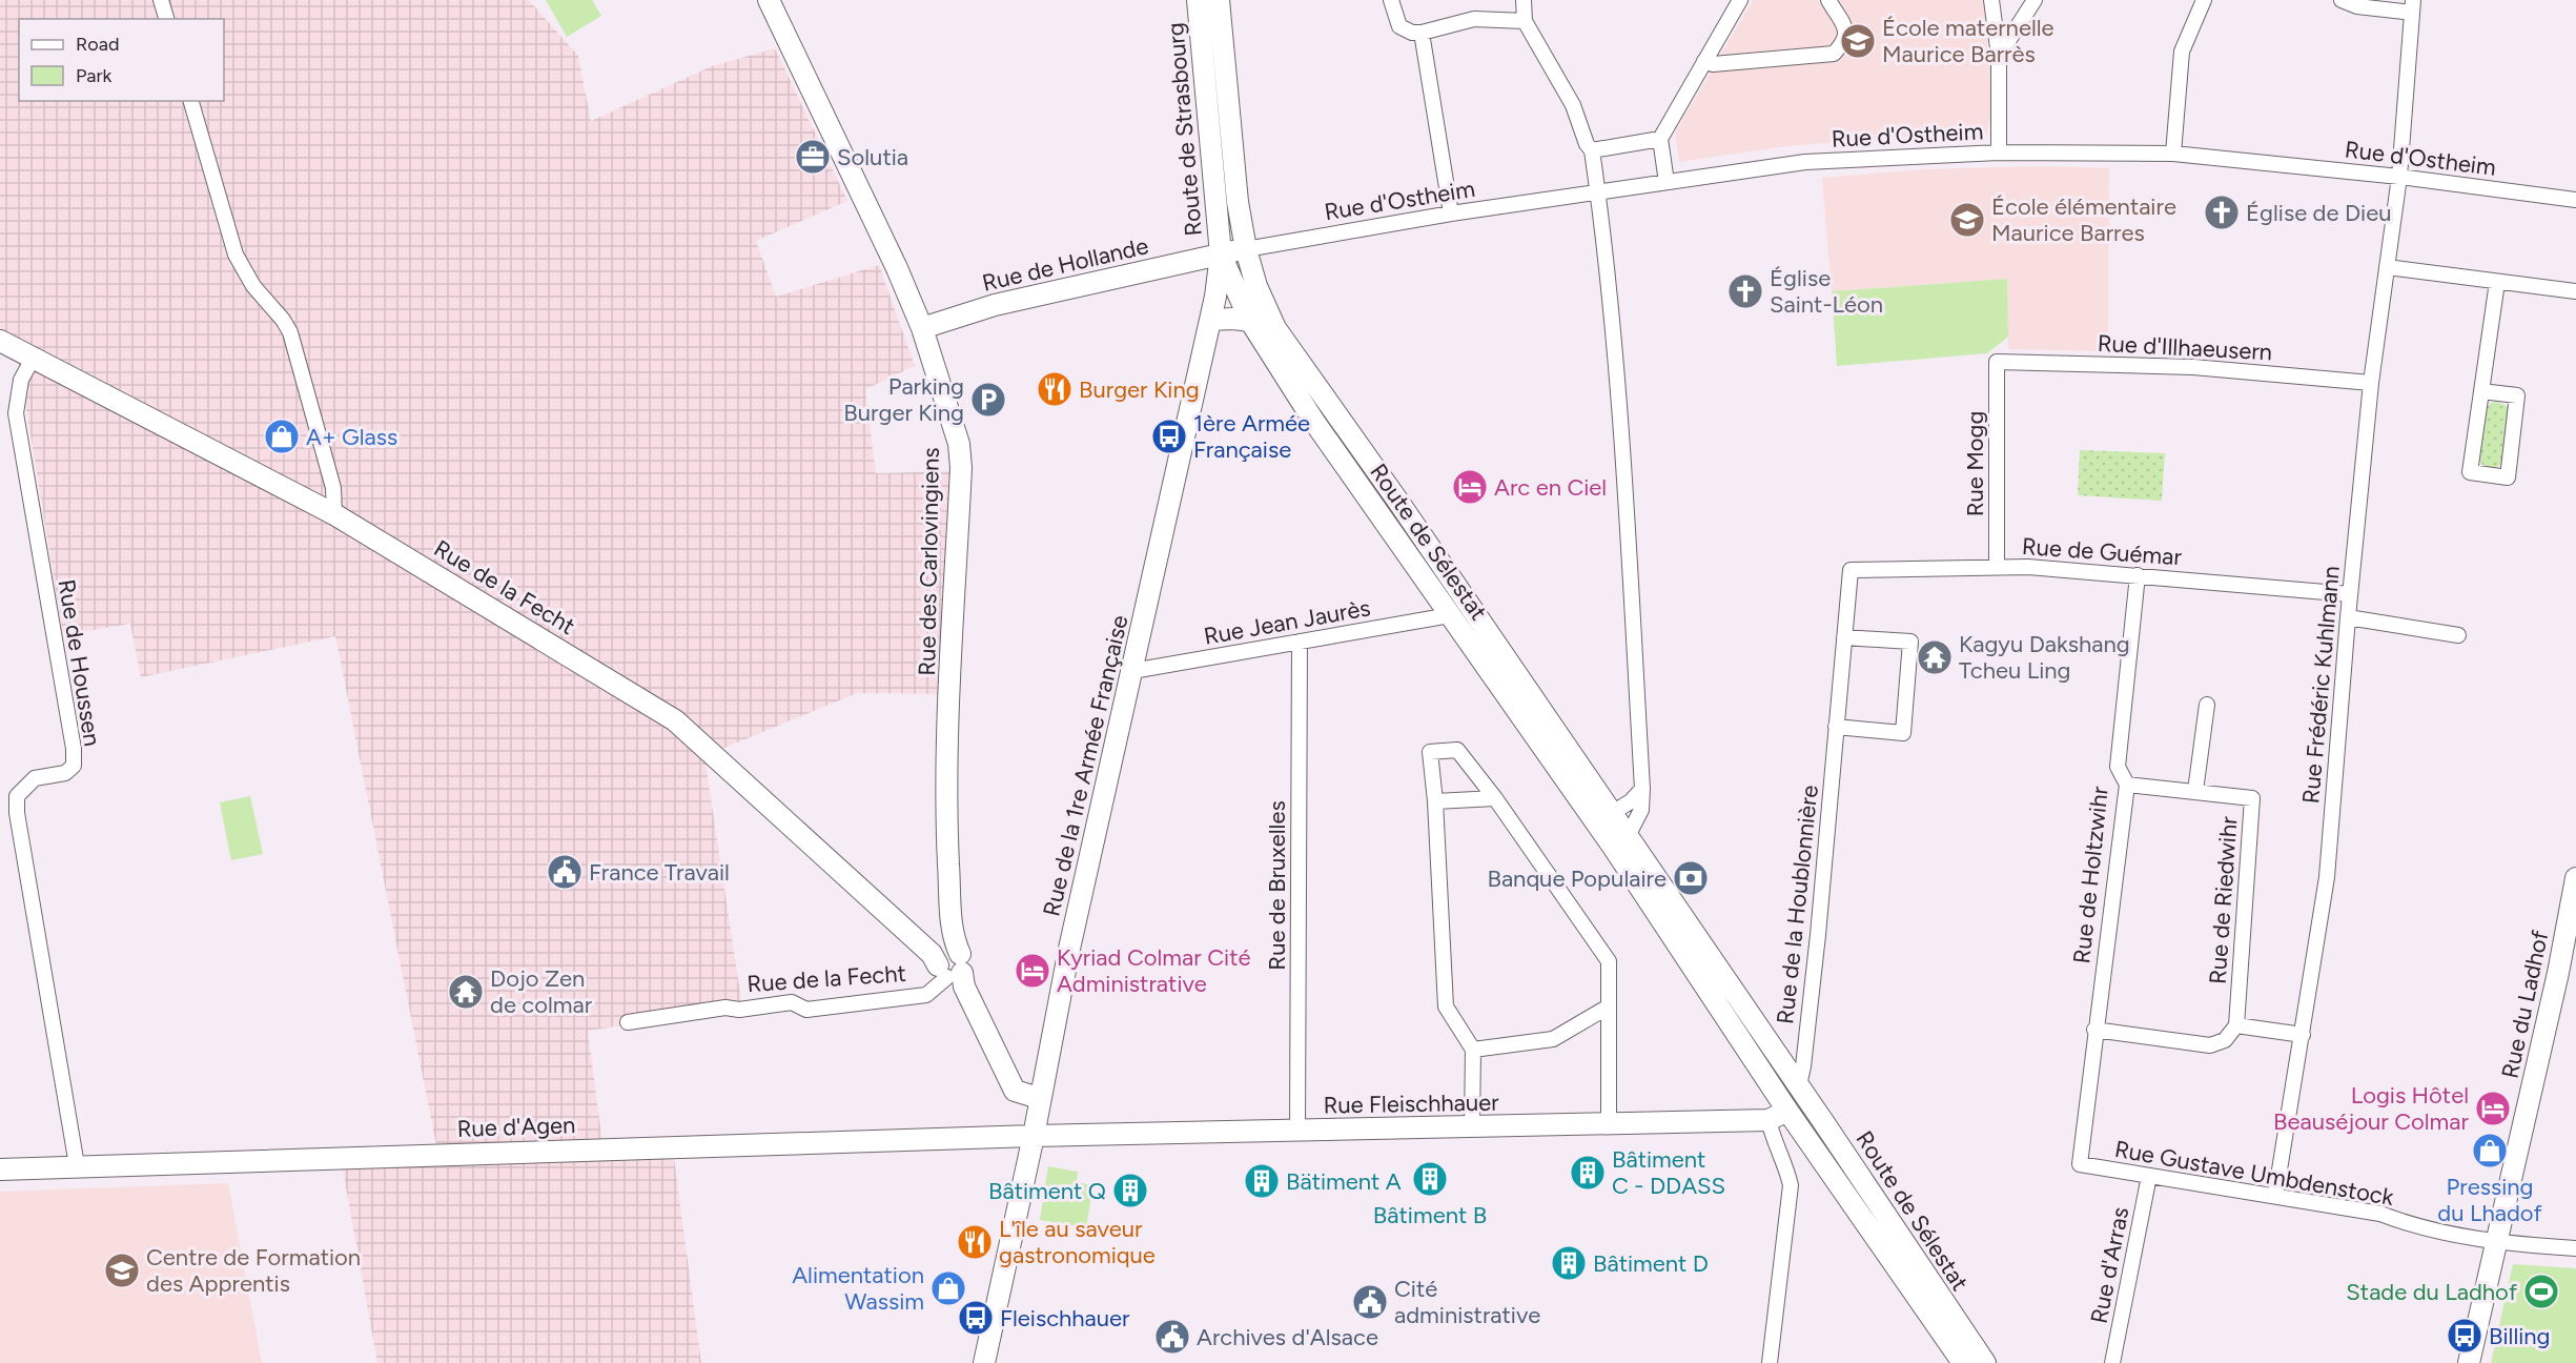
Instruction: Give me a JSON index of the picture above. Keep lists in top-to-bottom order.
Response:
{
  "streets": {
    "main road": [
      "Route de Strasbourg",
      "Rue de Hollande",
      "Route de Sélestat",
      "Rue des Carlovingiens",
      "Rue de la Fecht",
      "Rue de la 1re Armée Française",
      "Rue du Ladhof",
      "Rue Fleischhauer",
      "Rue d'Agen"
    ],
    "street": [
      "Rue d'Ostheim",
      "Rue d'Illhaeusern",
      "Rue Mogg",
      "Rue de Guémar",
      "Rue Jean Jaurès",
      "Rue de Houssen",
      "Rue Frédéric Kuhlmann",
      "Rue de Holtzwihr",
      "Rue de Bruxelles",
      "Rue de Riedwihr",
      "Rue de la Houblonnière",
      "Rue Gustave Umbdenstock",
      "Rue d'Arras"
    ]
  },
  "crossings": [
    ["Route de Strasbourg", "Rue d'Ostheim"],
    ["Route de Strasbourg", "Rue de Hollande"],
    ["Route de Strasbourg", "Route de Sélestat"],
    ["Route de Strasbourg", "Rue de la 1re Armée Française"],
    ["Rue d'Ostheim", "Rue de Hollande"],
    ["Rue d'Ostheim", "Route de Sélestat"],
    ["Rue d'Ostheim", "Rue Frédéric Kuhlmann"],
    ["Rue de Hollande", "Route de Sélestat"],
    ["Rue de Hollande", "Rue des Carlovingiens"],
    ["Rue de Hollande", "Rue de la 1re Armée Française"],
    ["Rue d'Illhaeusern", "Rue Mogg"],
    ["Rue d'Illhaeusern", "Rue Frédéric Kuhlmann"],
    ["Rue Mogg", "Rue de Guémar"],
    ["Route de Sélestat", "Rue Jean Jaurès"],
    ["Route de Sélestat", "Rue de la 1re Armée Française"],
    ["Route de Sélestat", "Rue de la Houblonnière"],
    ["Route de Sélestat", "Rue Fleischhauer"],
    ["Rue de Guémar", "Rue Frédéric Kuhlmann"],
    ["Rue de Guémar", "Rue de Holtzwihr"],
    ["Rue de Guémar", "Rue de la Houblonnière"],
    ["Rue des Carlovingiens", "Rue de la Fecht"],
    ["Rue de la Fecht", "Rue de Houssen"],
    ["Rue de la Fecht", "Rue de la 1re Armée Française"],
    ["Rue Jean Jaurès", "Rue de la 1re Armée Française"],
    ["Rue Jean Jaurès", "Rue de Bruxelles"],
    ["Rue de Houssen", "Rue d'Agen"],
    ["Rue Frédéric Kuhlmann", "Rue Gustave Umbdenstock"],
    ["Rue de la 1re Armée Française", "Rue Fleischhauer"],
    ["Rue de la 1re Armée Française", "Rue d'Agen"],
    ["Rue de Holtzwihr", "Rue de Riedwihr"],
    ["Rue de Holtzwihr", "Rue Gustave Umbdenstock"],
    ["Rue de Bruxelles", "Rue Fleischhauer"],
    ["Rue du Ladhof", "Rue Gustave Umbdenstock"],
    ["Rue Fleischhauer", "Rue d'Agen"],
    ["Rue Gustave Umbdenstock", "Rue d'Arras"]
  ],
  "places": {
    "school or university": ["École maternelle Maurice Barrès", "École élémentaire Maurice Barres", "Centre de Formation des Apprentis"],
    "office": ["Solutia"],
    "church": ["Église de Dieu", "Église Saint-Léon"],
    "restaurant": ["Burger King", "L'île au saveur gastronomique"],
    "parking": ["Parking Burger King"],
    "shop": ["A+ Glass", "Pressing du Lhadof", "Alimentation Wassim"],
    "bus stop": ["1ère Armée Française", "Fleischhauer", "Billing"],
    "hotel": ["Arc en Ciel", "Kyriad Colmar Cité Administrative", "Logis Hôtel Beauséjour Colmar"],
    "temple": ["Kagyu Dakshang Tcheu Ling", "Dojo Zen de colmar"],
    "public building": ["France Travail", "Cité administrative", "Archives d'Alsace"],
    "bank": ["Banque Populaire"],
    "building": [
      "Bâtiment C - DDASS",
      "Bâtiment B",
      "Bätiment A",
      "Bâtiment Q",
      "Bâtiment D"
    ],
    "sports": ["Stade du Ladhof"]
  },
  "legend": ["Road", "Park"]
}
